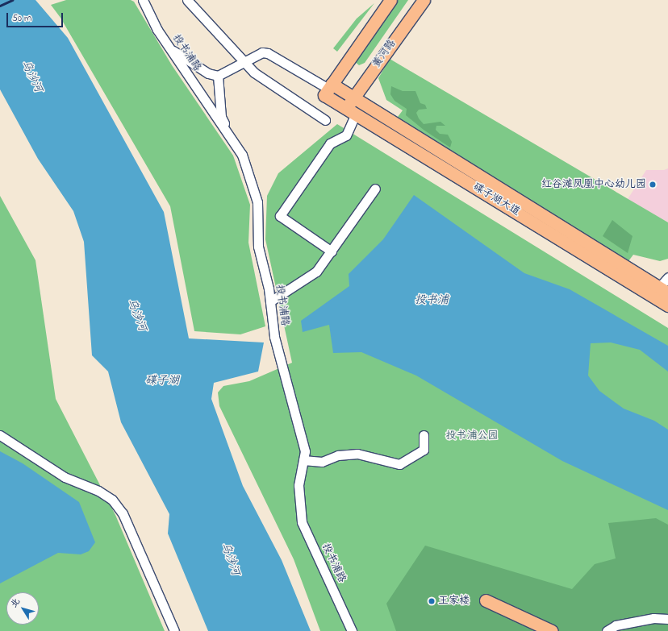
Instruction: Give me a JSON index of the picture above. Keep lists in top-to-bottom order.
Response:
{
  "streets": {
    "main road": ["黄河路", "碟子湖大道"],
    "street": ["投书浦路"]
  },
  "crossings": [
    ["黄河路", "碟子湖大道"]
  ],
  "water": ["乌沙河", "投书浦", "碟子湖"],
  "parks": ["投书浦公园"],
  "places": ["红谷滩凤凰中心幼儿园", "王家楼"],
  "scale_bar": "50 m",
  "north": "top left"
}
